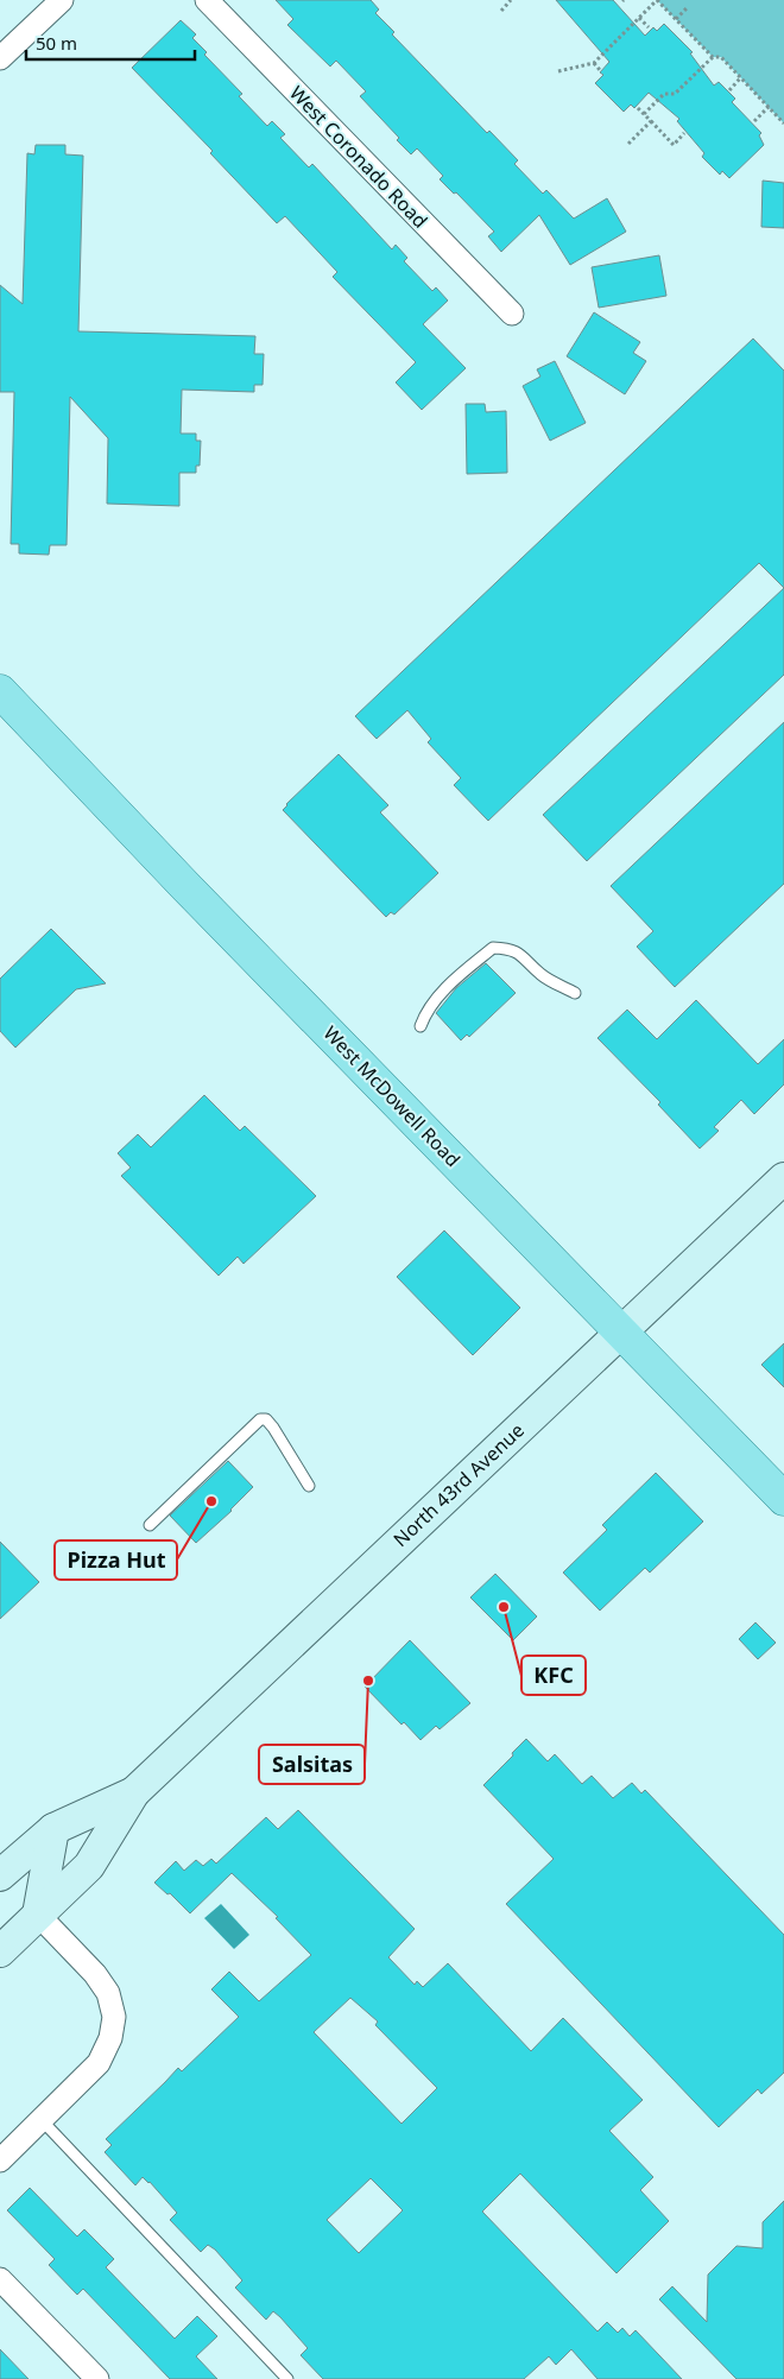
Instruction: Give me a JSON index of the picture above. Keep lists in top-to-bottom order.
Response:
{
  "streets": {
    "main road": ["West McDowell Road", "North 43rd Avenue"],
    "street": ["West Coronado Road"]
  },
  "crossings": [
    ["West McDowell Road", "North 43rd Avenue"]
  ],
  "places": ["Pizza Hut", "KFC", "Salsitas"],
  "scale_bar": "50 m"
}
